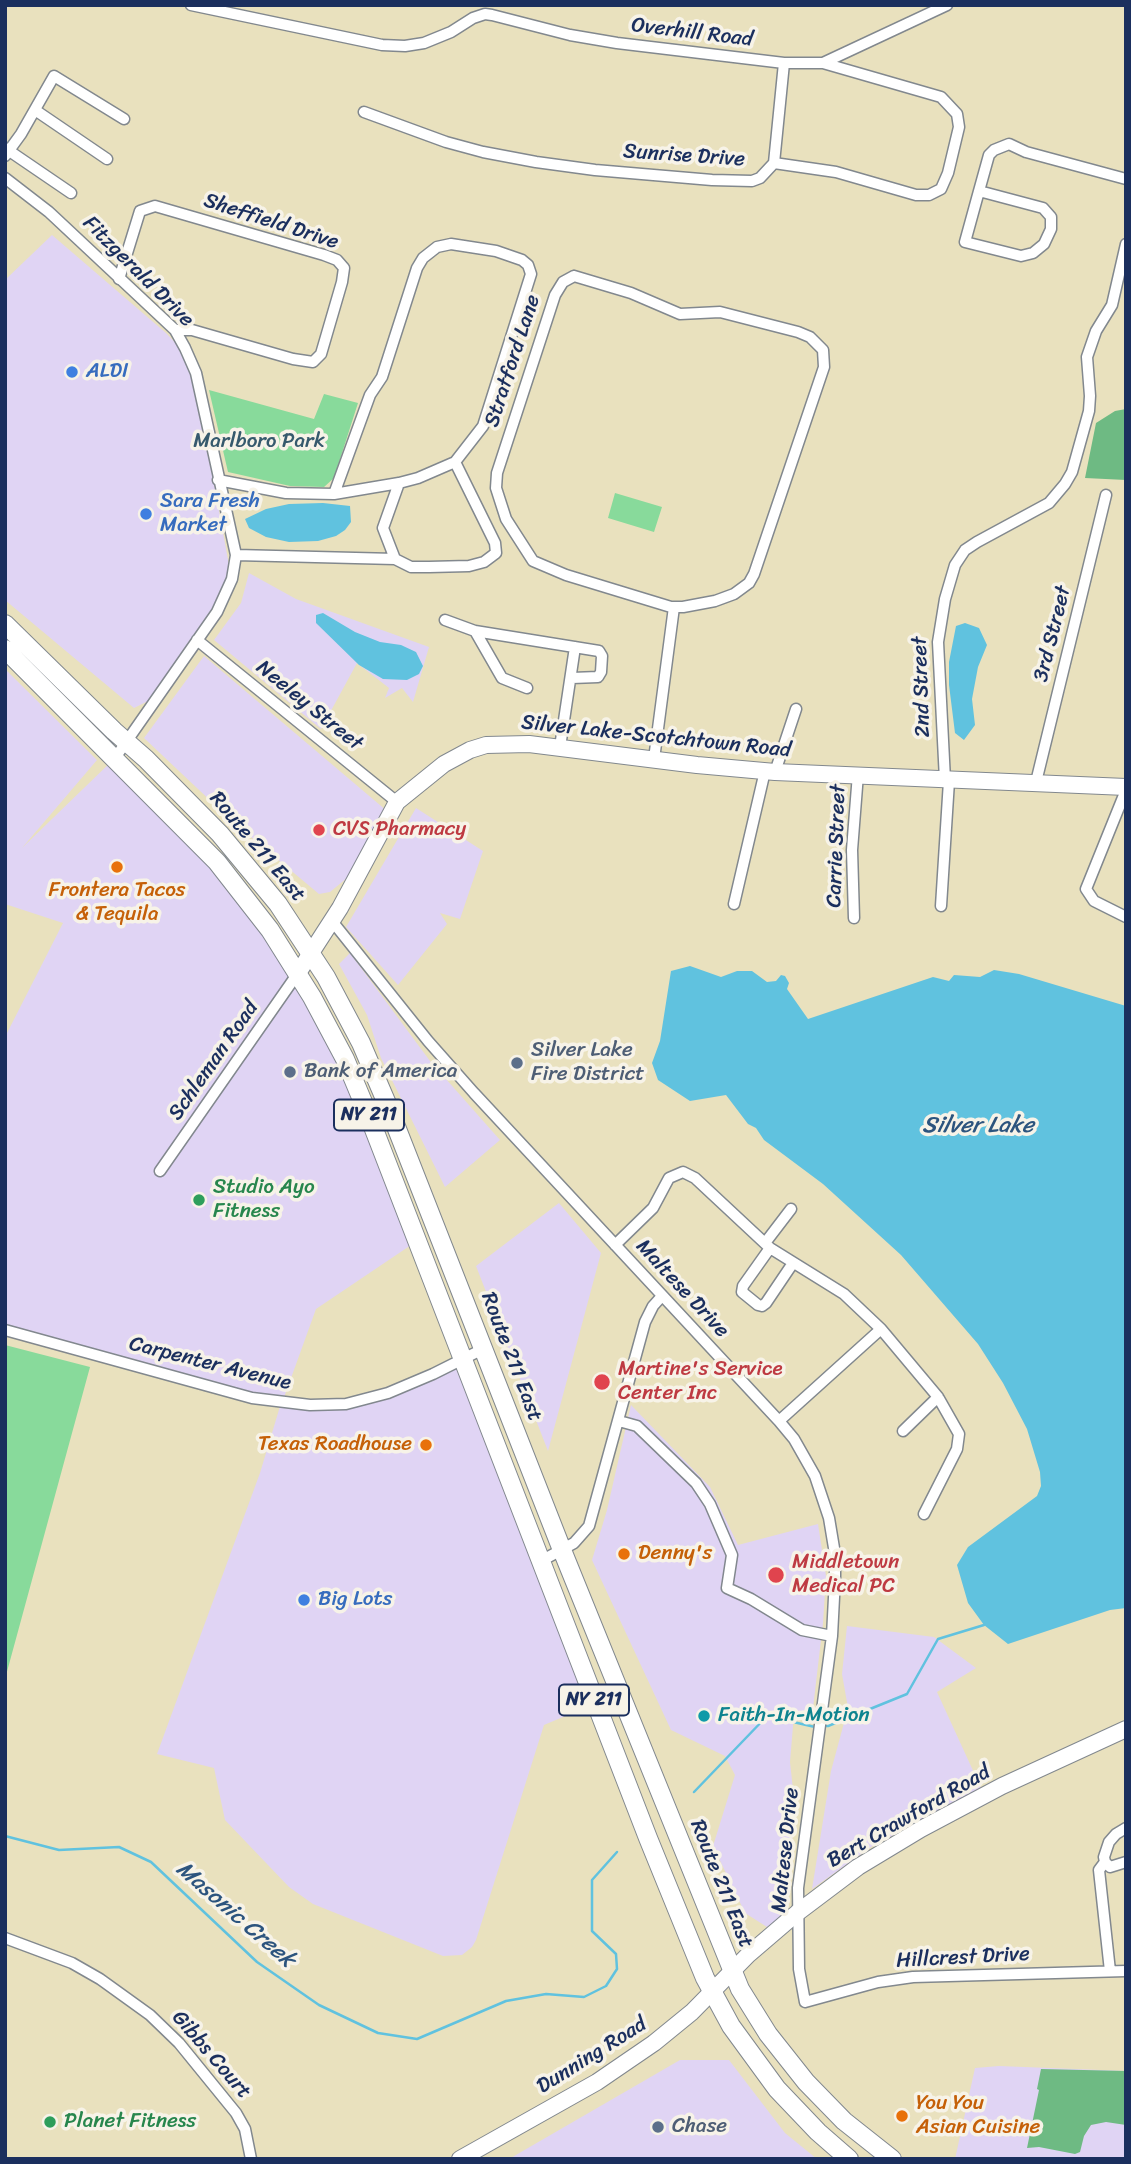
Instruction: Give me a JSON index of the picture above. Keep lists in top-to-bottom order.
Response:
{
  "streets": {
    "main road": ["Route 211 East", "NY 211"],
    "street": [
      "Overhill Road",
      "Sunrise Drive",
      "Sheffield Drive",
      "Fitzgerald Drive",
      "Stratford Lane",
      "3rd Street",
      "2nd Street",
      "Neeley Street",
      "Silver Lake-Scotchtown Road",
      "Carrie Street",
      "Schleman Road",
      "Maltese Drive",
      "Carpenter Avenue",
      "Bert Crawford Road",
      "Hillcrest Drive",
      "Gibbs Court",
      "Dunning Road"
    ]
  },
  "crossings": [
    ["Overhill Road", "Sunrise Drive"],
    ["Sheffield Drive", "Fitzgerald Drive"],
    ["Fitzgerald Drive", "Neeley Street"],
    ["Fitzgerald Drive", "Route 211 East"],
    ["3rd Street", "Silver Lake-Scotchtown Road"],
    ["2nd Street", "Silver Lake-Scotchtown Road"],
    ["Neeley Street", "Silver Lake-Scotchtown Road"],
    ["Silver Lake-Scotchtown Road", "Carrie Street"],
    ["Silver Lake-Scotchtown Road", "Route 211 East"],
    ["Silver Lake-Scotchtown Road", "Schleman Road"],
    ["Silver Lake-Scotchtown Road", "Maltese Drive"],
    ["Route 211 East", "Schleman Road"],
    ["Route 211 East", "Carpenter Avenue"],
    ["Route 211 East", "Bert Crawford Road"],
    ["Route 211 East", "Dunning Road"],
    ["Maltese Drive", "Bert Crawford Road"],
    ["Maltese Drive", "Hillcrest Drive"],
    ["Bert Crawford Road", "Dunning Road"]
  ],
  "water": ["Silver Lake", "Masonic Creek"],
  "parks": ["Marlboro Park"],
  "places": [
    "ALDI",
    "Sara Fresh Market",
    "CVS Pharmacy",
    "Frontera Tacos & Tequila",
    "Silver Lake Fire District",
    "Bank of America",
    "Studio Ayo Fitness",
    "Martine's Service Center Inc",
    "Texas Roadhouse",
    "Denny's",
    "Middletown Medical PC",
    "Big Lots",
    "Faith-In-Motion",
    "You You Asian Cuisine",
    "Planet Fitness",
    "Chase"
  ]
}
